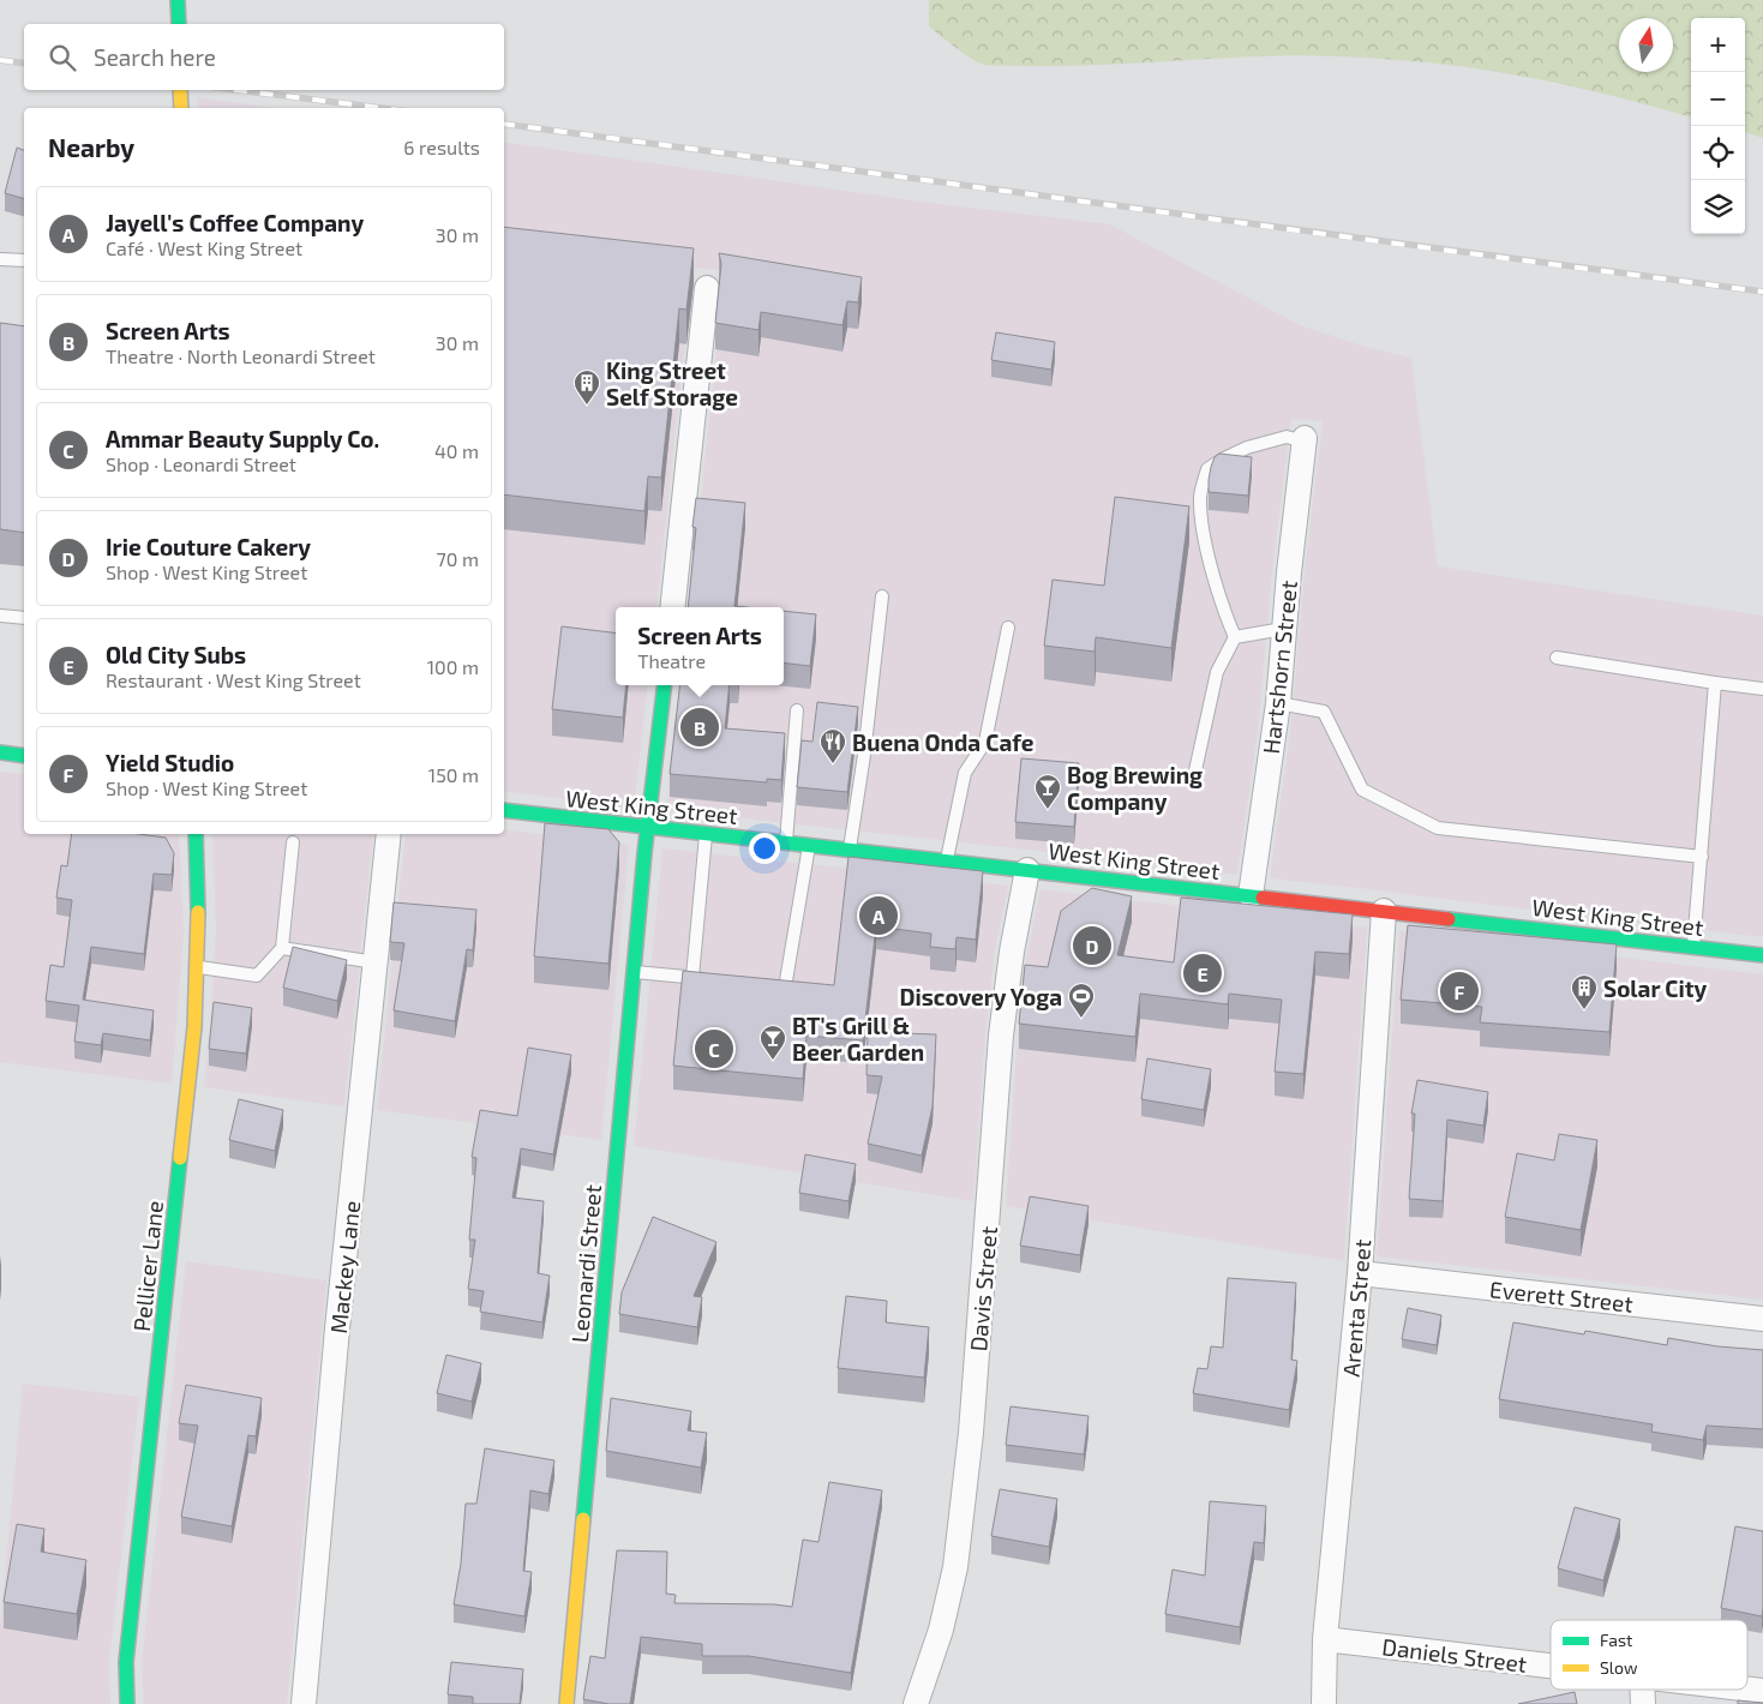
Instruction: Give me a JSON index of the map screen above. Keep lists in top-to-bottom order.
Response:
{
  "streets": {
    "main road": ["West King Street", "Leonardi Street", "Pellicer Lane"],
    "street": [
      "Hartshorn Street",
      "Mackey Lane",
      "Davis Street",
      "Everett Street",
      "Arenta Street",
      "Daniels Street"
    ]
  },
  "crossings": [
    ["Hartshorn Street", "West King Street"],
    ["West King Street", "Leonardi Street"],
    ["West King Street", "Davis Street"],
    ["West King Street", "Arenta Street"],
    ["Everett Street", "Arenta Street"],
    ["Arenta Street", "Daniels Street"]
  ],
  "places": {
    "building": ["King Street Self Storage", "Solar City"],
    "restaurant": ["Buena Onda Cafe"],
    "bar": ["Bog Brewing Company", "BT's Grill & Beer Garden"],
    "sports": ["Discovery Yoga"]
  },
  "legend": ["Fast", "Slow"],
  "north": "top",
  "page": {
    "map_buttons": ["+", "−"],
    "search": "Search here",
    "heading": ["Nearby", "6 results"],
    "list": [
      {
        "mark": "A",
        "name": "Jayell's Coffee Company",
        "note": "Café · West King Street",
        "value": "30 m"
      },
      {
        "mark": "B",
        "name": "Screen Arts",
        "note": "Theatre · North Leonardi Street",
        "value": "30 m"
      },
      {
        "mark": "C",
        "name": "Ammar Beauty Supply Co.",
        "note": "Shop · Leonardi Street",
        "value": "40 m"
      },
      {
        "mark": "D",
        "name": "Irie Couture Cakery",
        "note": "Shop · West King Street",
        "value": "70 m"
      },
      {
        "mark": "E",
        "name": "Old City Subs",
        "note": "Restaurant · West King Street",
        "value": "100 m"
      },
      {
        "mark": "F",
        "name": "Yield Studio",
        "note": "Shop · West King Street",
        "value": "150 m"
      }
    ],
    "popup": ["Screen Arts", "Theatre"],
    "pins": [
      "B",
      "A",
      "D",
      "E",
      "F",
      "C"
    ]
  }
}
